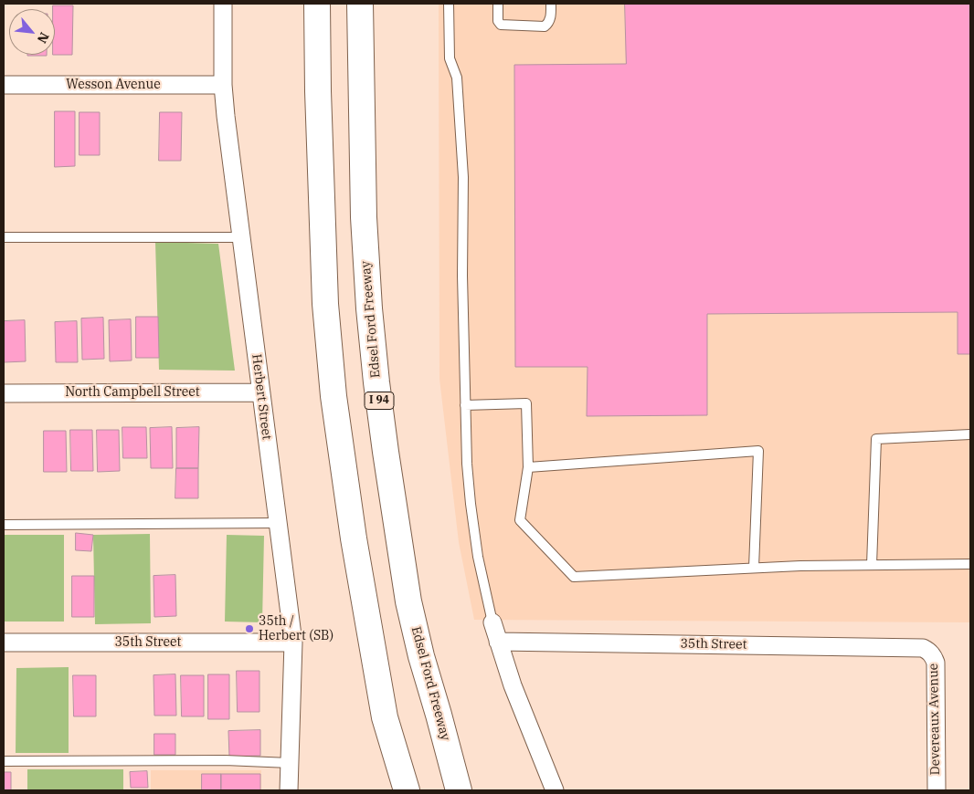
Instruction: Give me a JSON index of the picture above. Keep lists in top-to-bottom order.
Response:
{
  "streets": {
    "highway": ["Edsel Ford Freeway", "I 94"],
    "street": [
      "Wesson Avenue",
      "North Campbell Street",
      "Herbert Street",
      "35th Street",
      "Devereaux Avenue"
    ]
  },
  "crossings": [
    ["Wesson Avenue", "Herbert Street"],
    ["North Campbell Street", "Herbert Street"],
    ["Herbert Street", "35th Street"],
    ["35th Street", "Devereaux Avenue"]
  ],
  "places": ["35th / Herbert (SB)"],
  "north": "bottom right"
}
